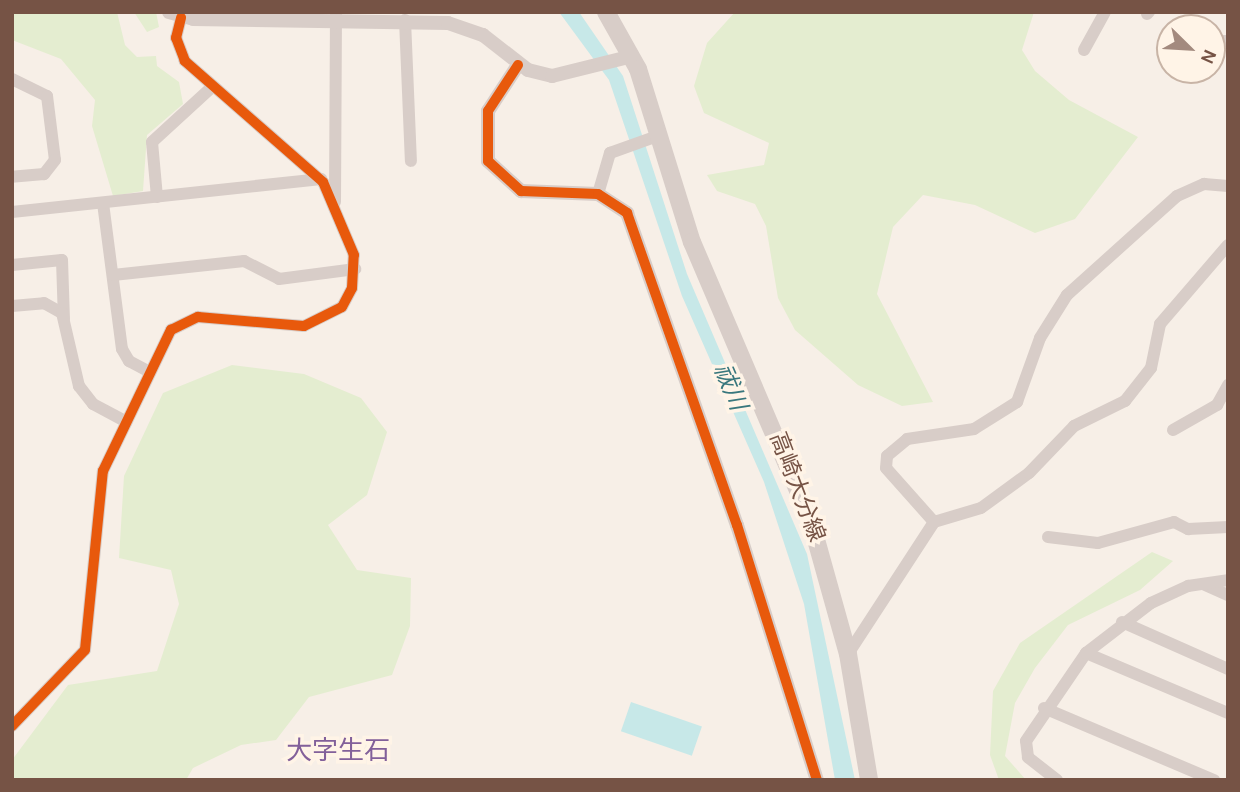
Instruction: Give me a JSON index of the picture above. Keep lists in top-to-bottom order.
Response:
{
  "streets": {
    "main road": ["高崎大分線"]
  },
  "districts": ["大字生石"],
  "water": ["祓川"],
  "north": "bottom right"
}
